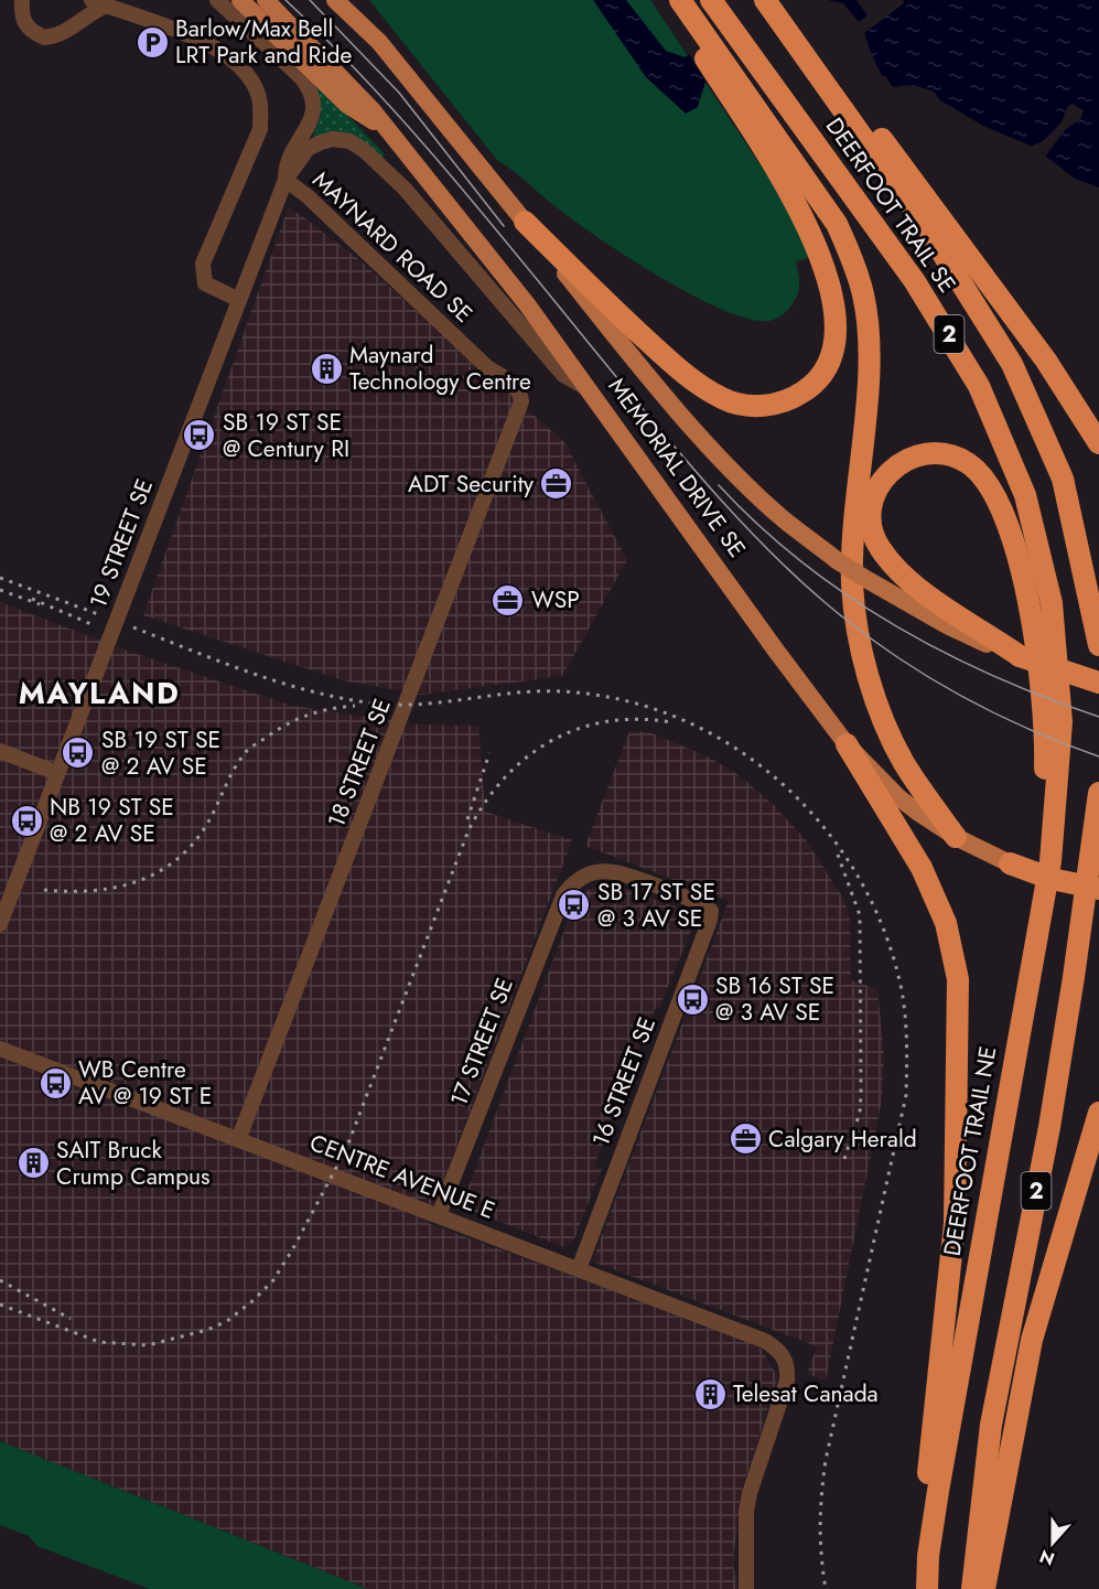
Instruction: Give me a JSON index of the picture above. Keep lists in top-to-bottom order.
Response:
{
  "streets": {
    "highway": [
      "DEERFOOT TRAIL SE",
      "2",
      "MEMORIAL DRIVE SE",
      "DEERFOOT TRAIL NE"
    ],
    "street": [
      "MAYNARD ROAD SE",
      "19 STREET SE",
      "18 STREET SE",
      "17 STREET SE",
      "16 STREET SE",
      "CENTRE AVENUE E"
    ]
  },
  "crossings": [
    ["DEERFOOT TRAIL SE", "DEERFOOT TRAIL NE"],
    ["MAYNARD ROAD SE", "19 STREET SE"],
    ["MAYNARD ROAD SE", "18 STREET SE"],
    ["18 STREET SE", "CENTRE AVENUE E"],
    ["17 STREET SE", "16 STREET SE"],
    ["17 STREET SE", "CENTRE AVENUE E"],
    ["16 STREET SE", "CENTRE AVENUE E"]
  ],
  "districts": ["MAYLAND"],
  "places": {
    "parking": ["Barlow/Max Bell LRT Park and Ride"],
    "building": ["Maynard Technology Centre", "SAIT Bruck Crump Campus", "Telesat Canada"],
    "bus stop": [
      "SB 19 ST SE @ Century RI",
      "SB 19 ST SE @ 2 AV SE",
      "NB 19 ST SE @ 2 AV SE",
      "SB 17 ST SE @ 3 AV SE",
      "SB 16 ST SE @ 3 AV SE",
      "WB Centre AV @ 19 ST E"
    ],
    "office": ["ADT Security", "WSP", "Calgary Herald"]
  },
  "north": "bottom"
}
